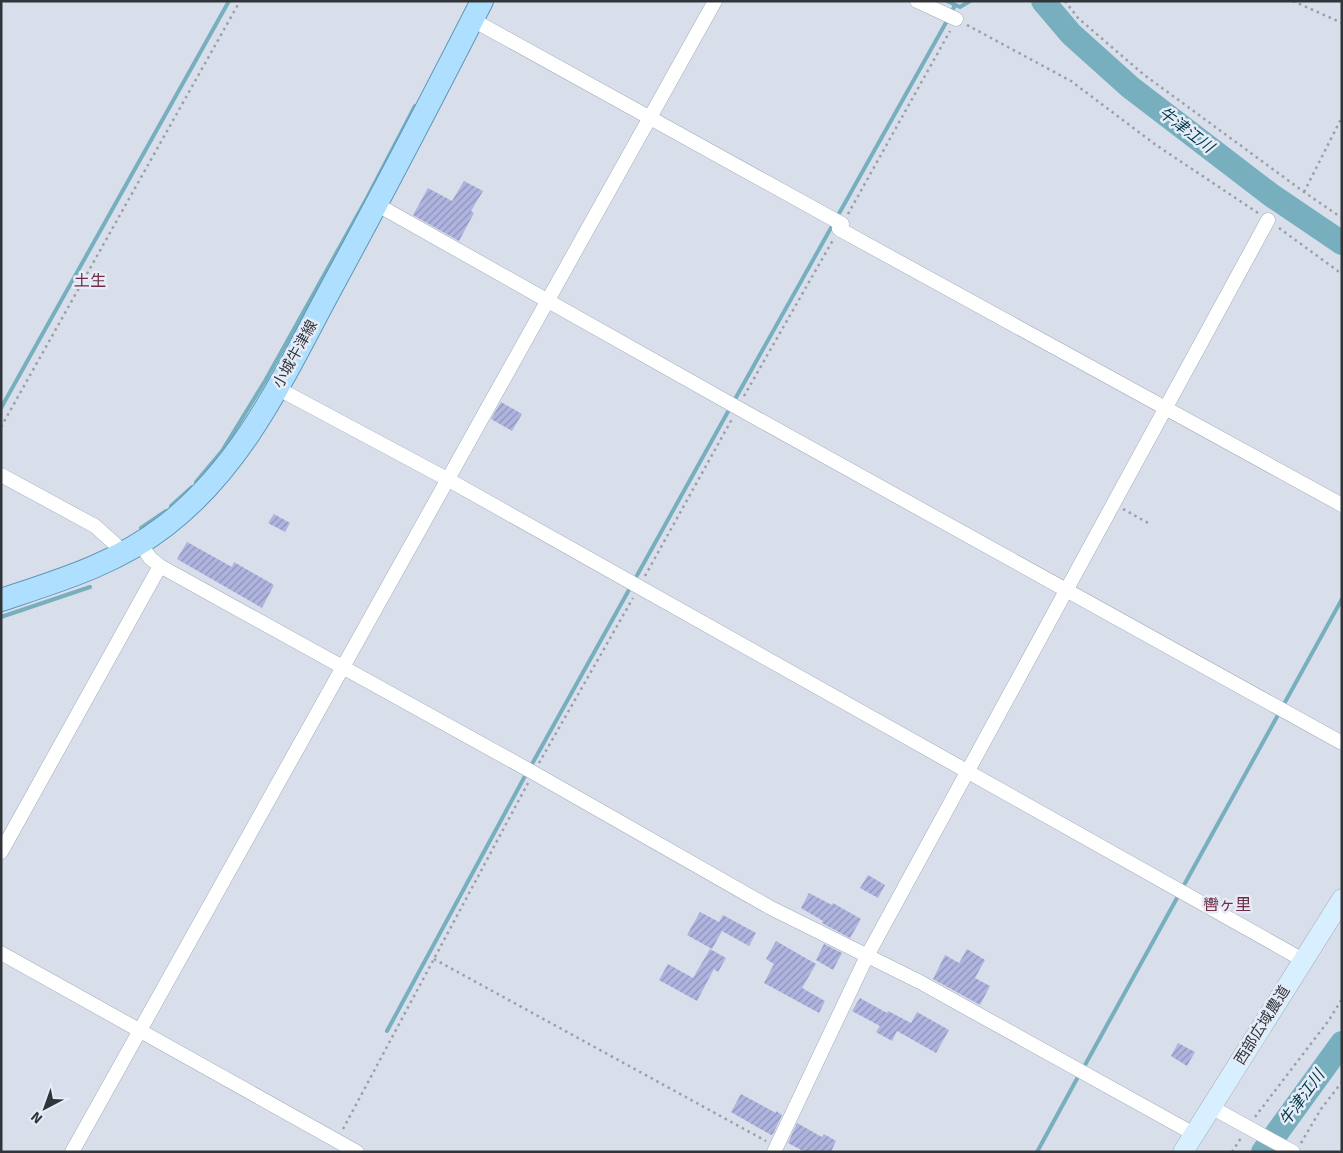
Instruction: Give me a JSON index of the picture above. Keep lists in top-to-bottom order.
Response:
{
  "streets": {
    "main road": ["小城牛津線"],
    "street": ["西部広域農道"]
  },
  "districts": ["土生", "轡ヶ里"],
  "water": ["牛津江川"],
  "north": "bottom left"
}
